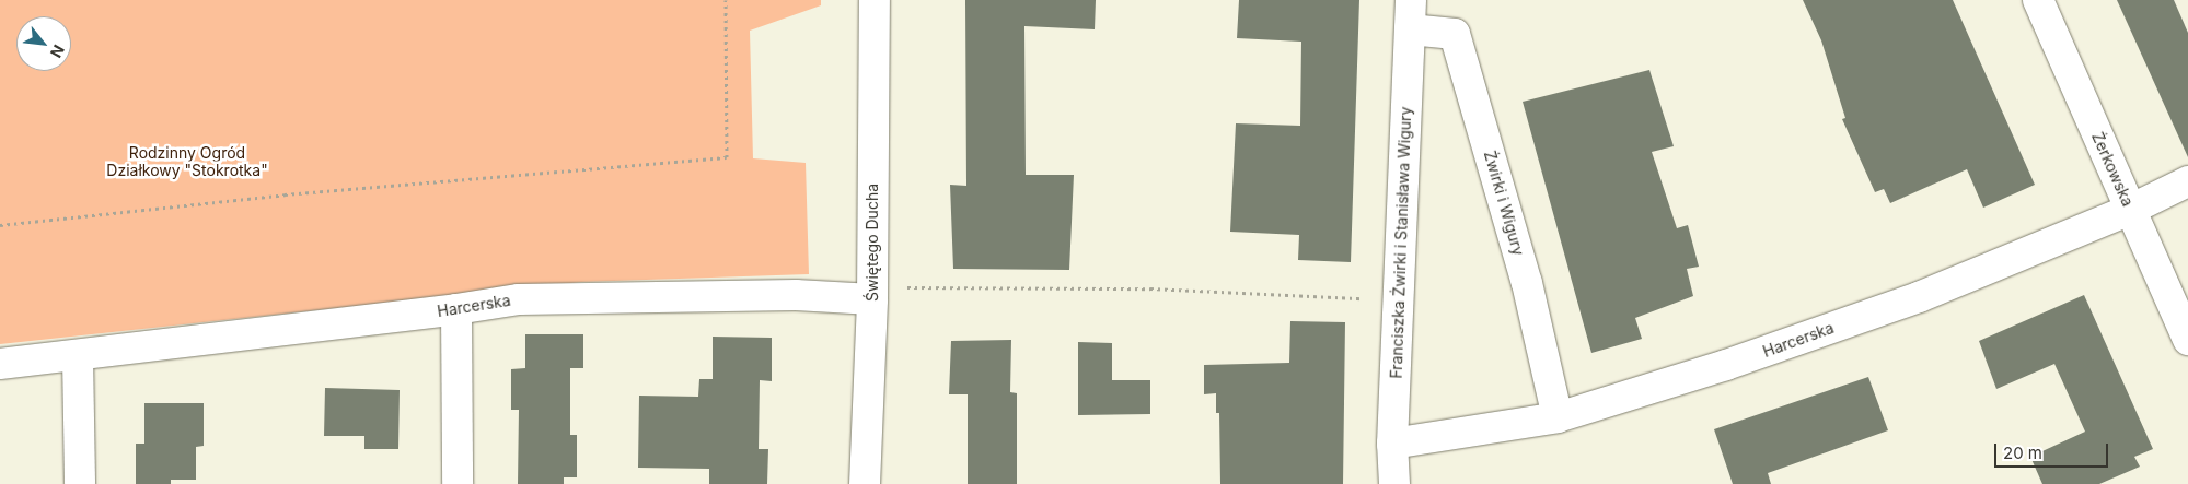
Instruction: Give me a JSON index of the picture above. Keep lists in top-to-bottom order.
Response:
{
  "streets": {
    "street": [
      "Żerkowska",
      "Żwirki i Wigury",
      "Świętego Ducha",
      "Franciszka Żwirki i Stanisława Wigury",
      "Harcerska"
    ]
  },
  "crossings": [
    ["Żerkowska", "Harcerska"],
    ["Żwirki i Wigury", "Franciszka Żwirki i Stanisława Wigury"],
    ["Żwirki i Wigury", "Harcerska"],
    ["Świętego Ducha", "Harcerska"],
    ["Franciszka Żwirki i Stanisława Wigury", "Harcerska"]
  ],
  "parks": ["Rodzinny Ogród Działkowy \"Stokrotka\""],
  "scale_bar": "20 m",
  "north": "bottom right"
}
